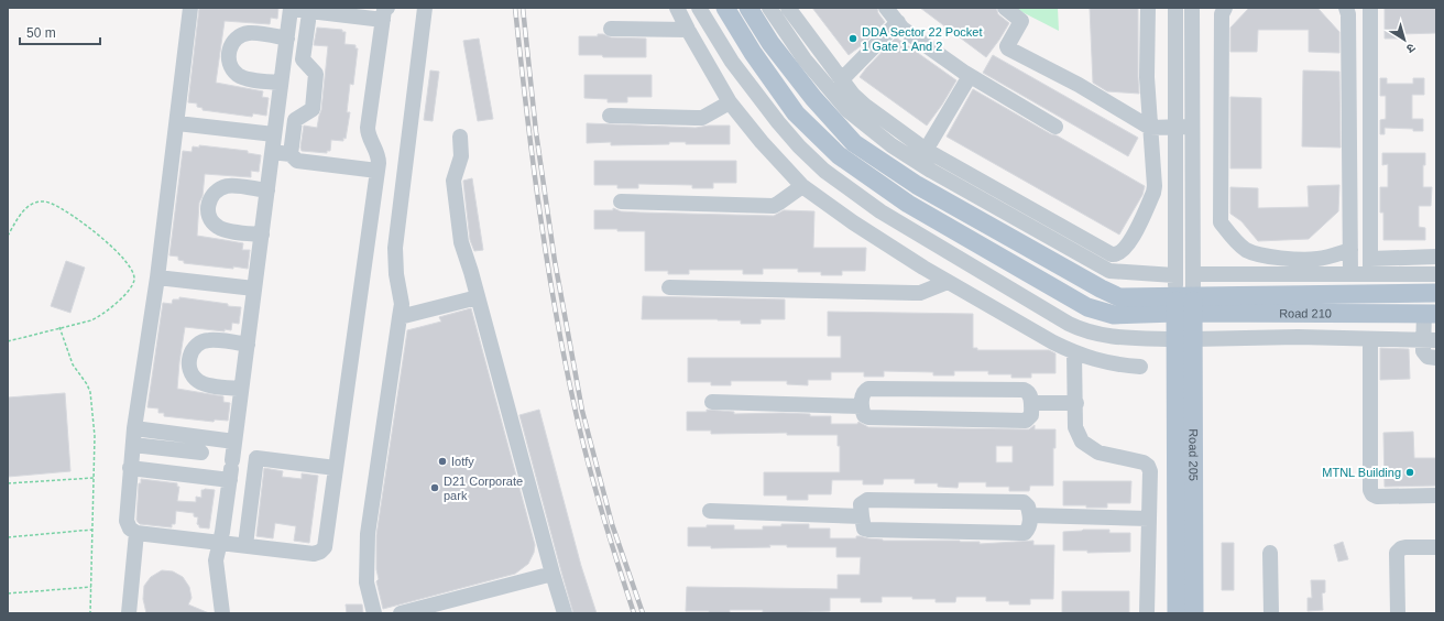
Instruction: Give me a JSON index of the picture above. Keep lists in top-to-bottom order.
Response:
{
  "streets": {
    "main road": ["Road 210", "Road 205"]
  },
  "crossings": [
    ["Road 210", "Road 205"]
  ],
  "places": [
    "DDA Sector 22 Pocket 1 Gate 1 And 2",
    "Iotfy",
    "MTNL Building",
    "D21 Corporate park"
  ],
  "scale_bar": "50 m",
  "north": "bottom right"
}
